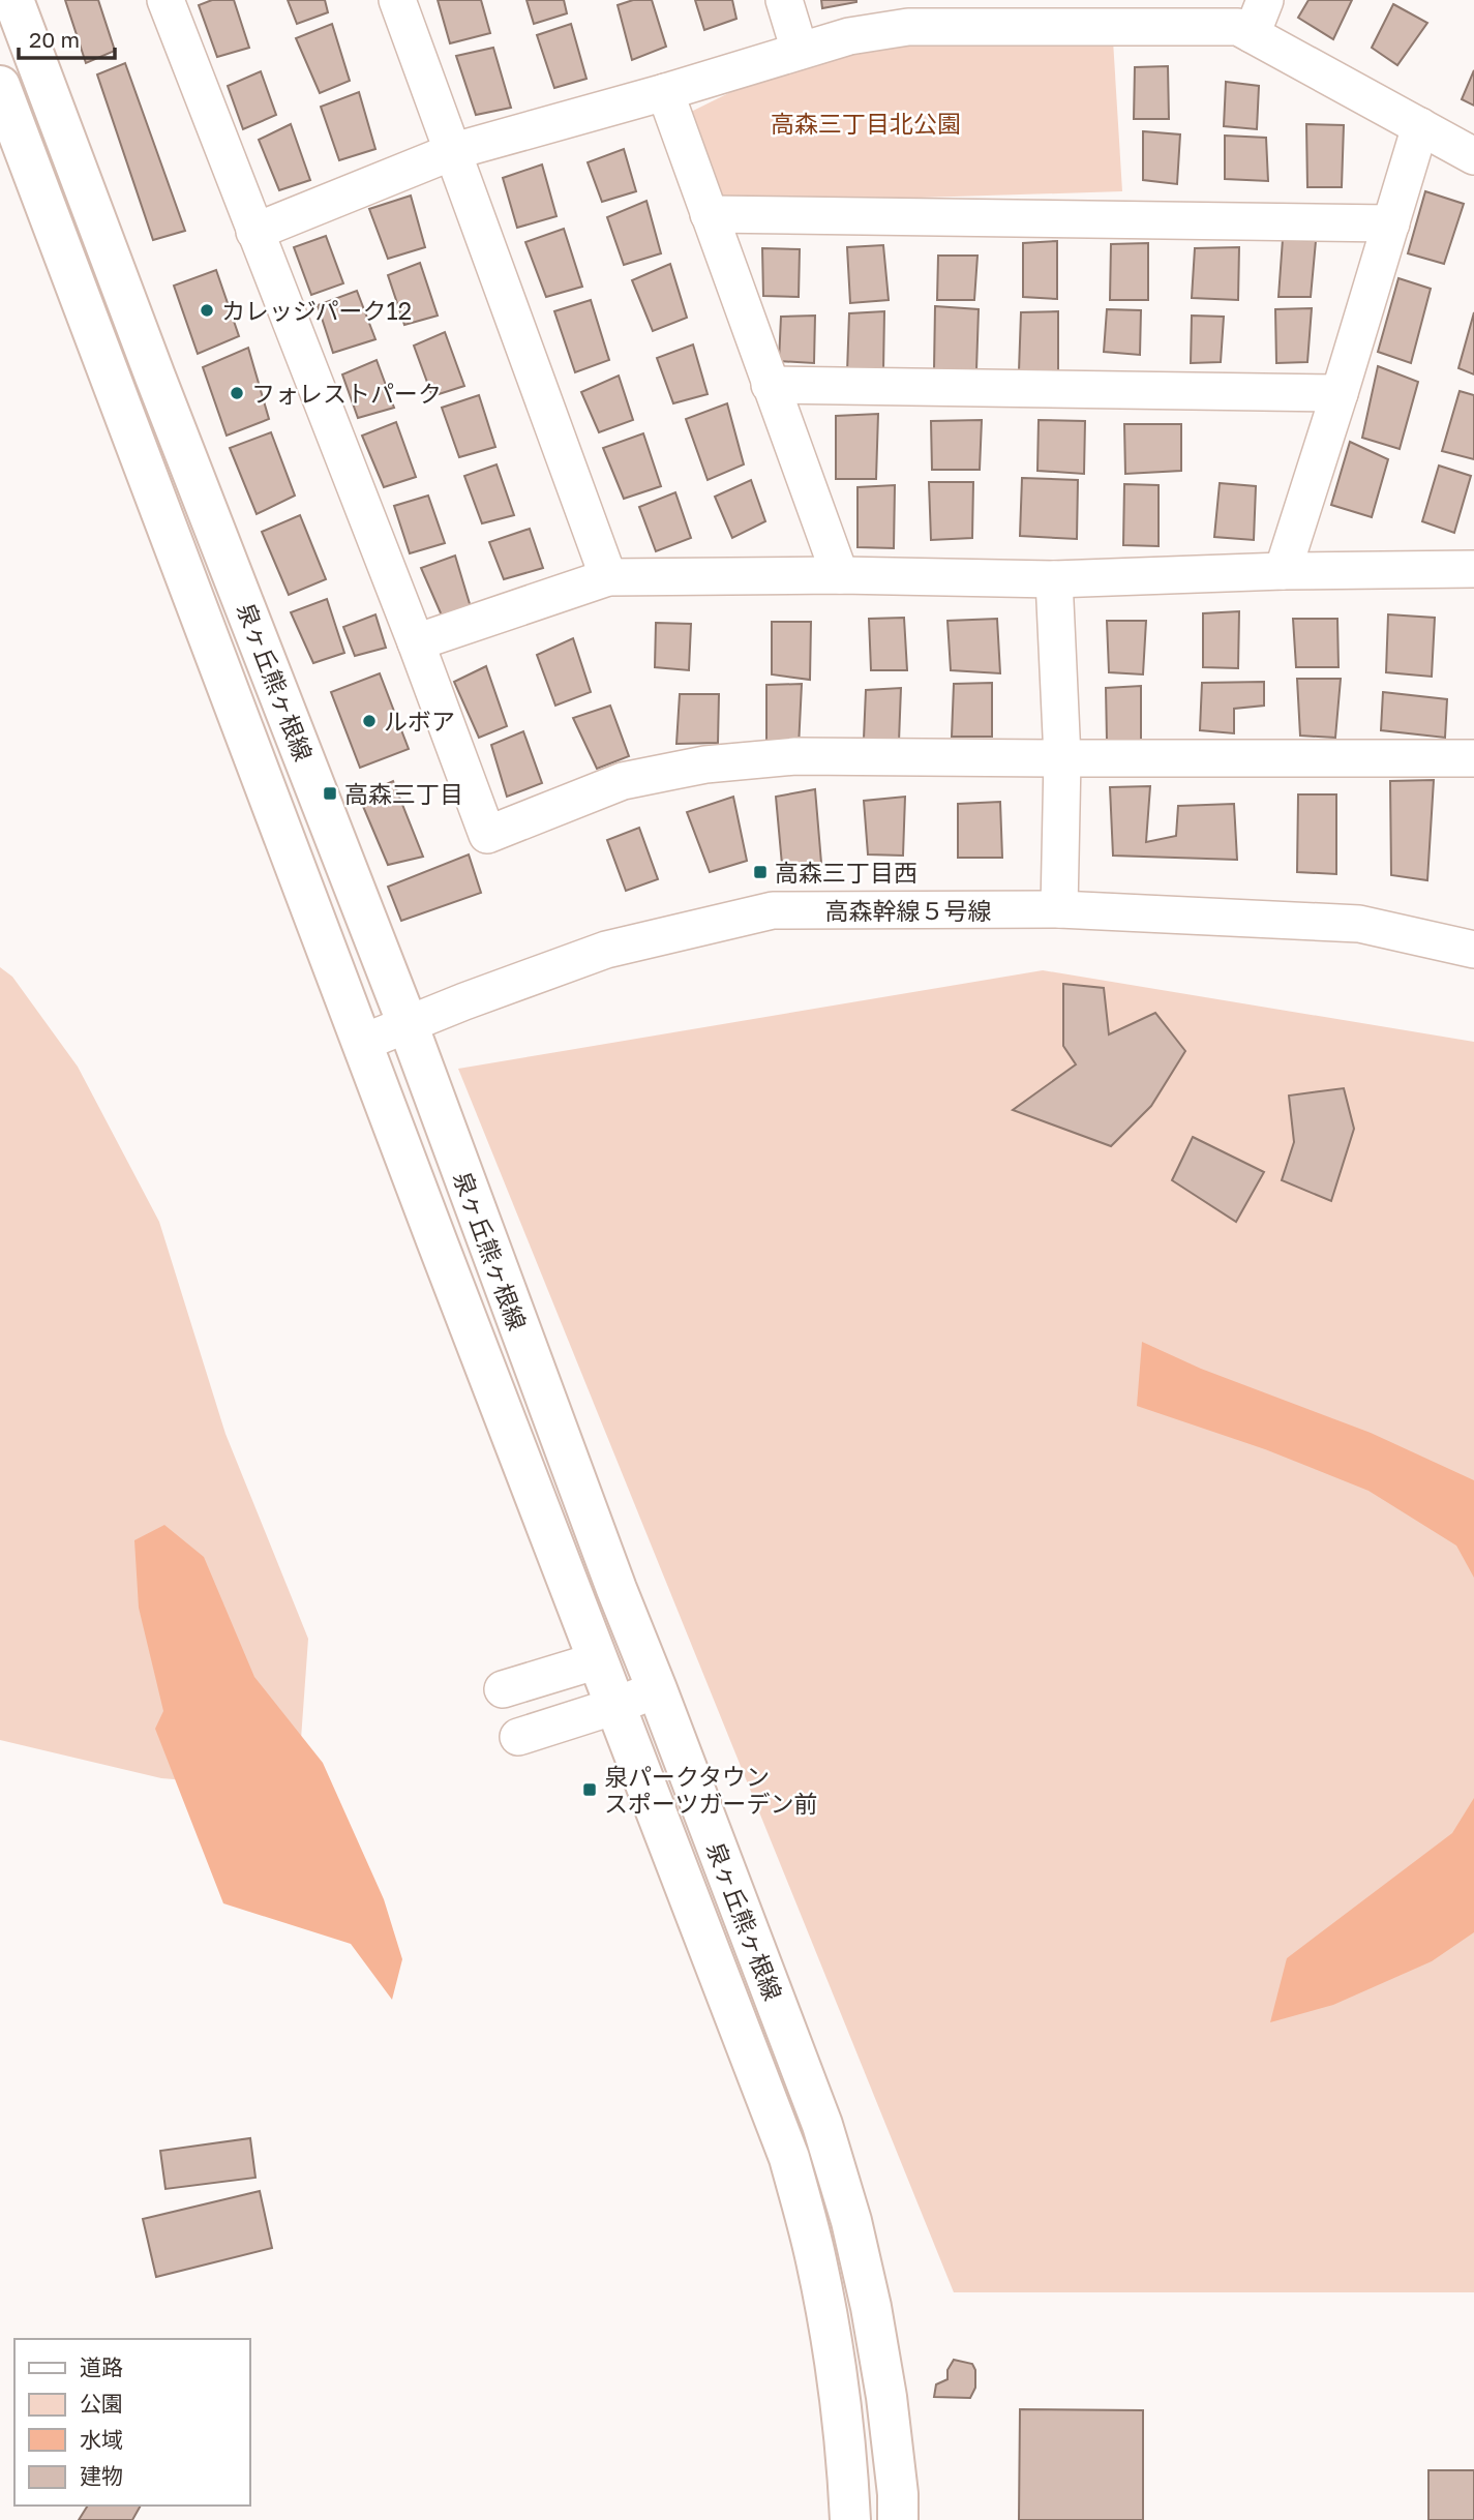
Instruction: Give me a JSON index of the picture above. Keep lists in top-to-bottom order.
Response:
{
  "streets": {
    "main road": ["泉ヶ丘熊ヶ根線"],
    "street": ["高森幹線５号線"]
  },
  "crossings": [
    ["泉ヶ丘熊ヶ根線", "高森幹線５号線"]
  ],
  "parks": ["高森三丁目北公園"],
  "places": {
    "other": ["カレッジパーク12", "フォレストパーク", "ルボア"],
    "transit": ["高森三丁目", "高森三丁目西", "泉パークタウン スポーツガーデン前"]
  },
  "legend": [
    "道路",
    "公園",
    "水域",
    "建物"
  ],
  "scale_bar": "20 m"
}
